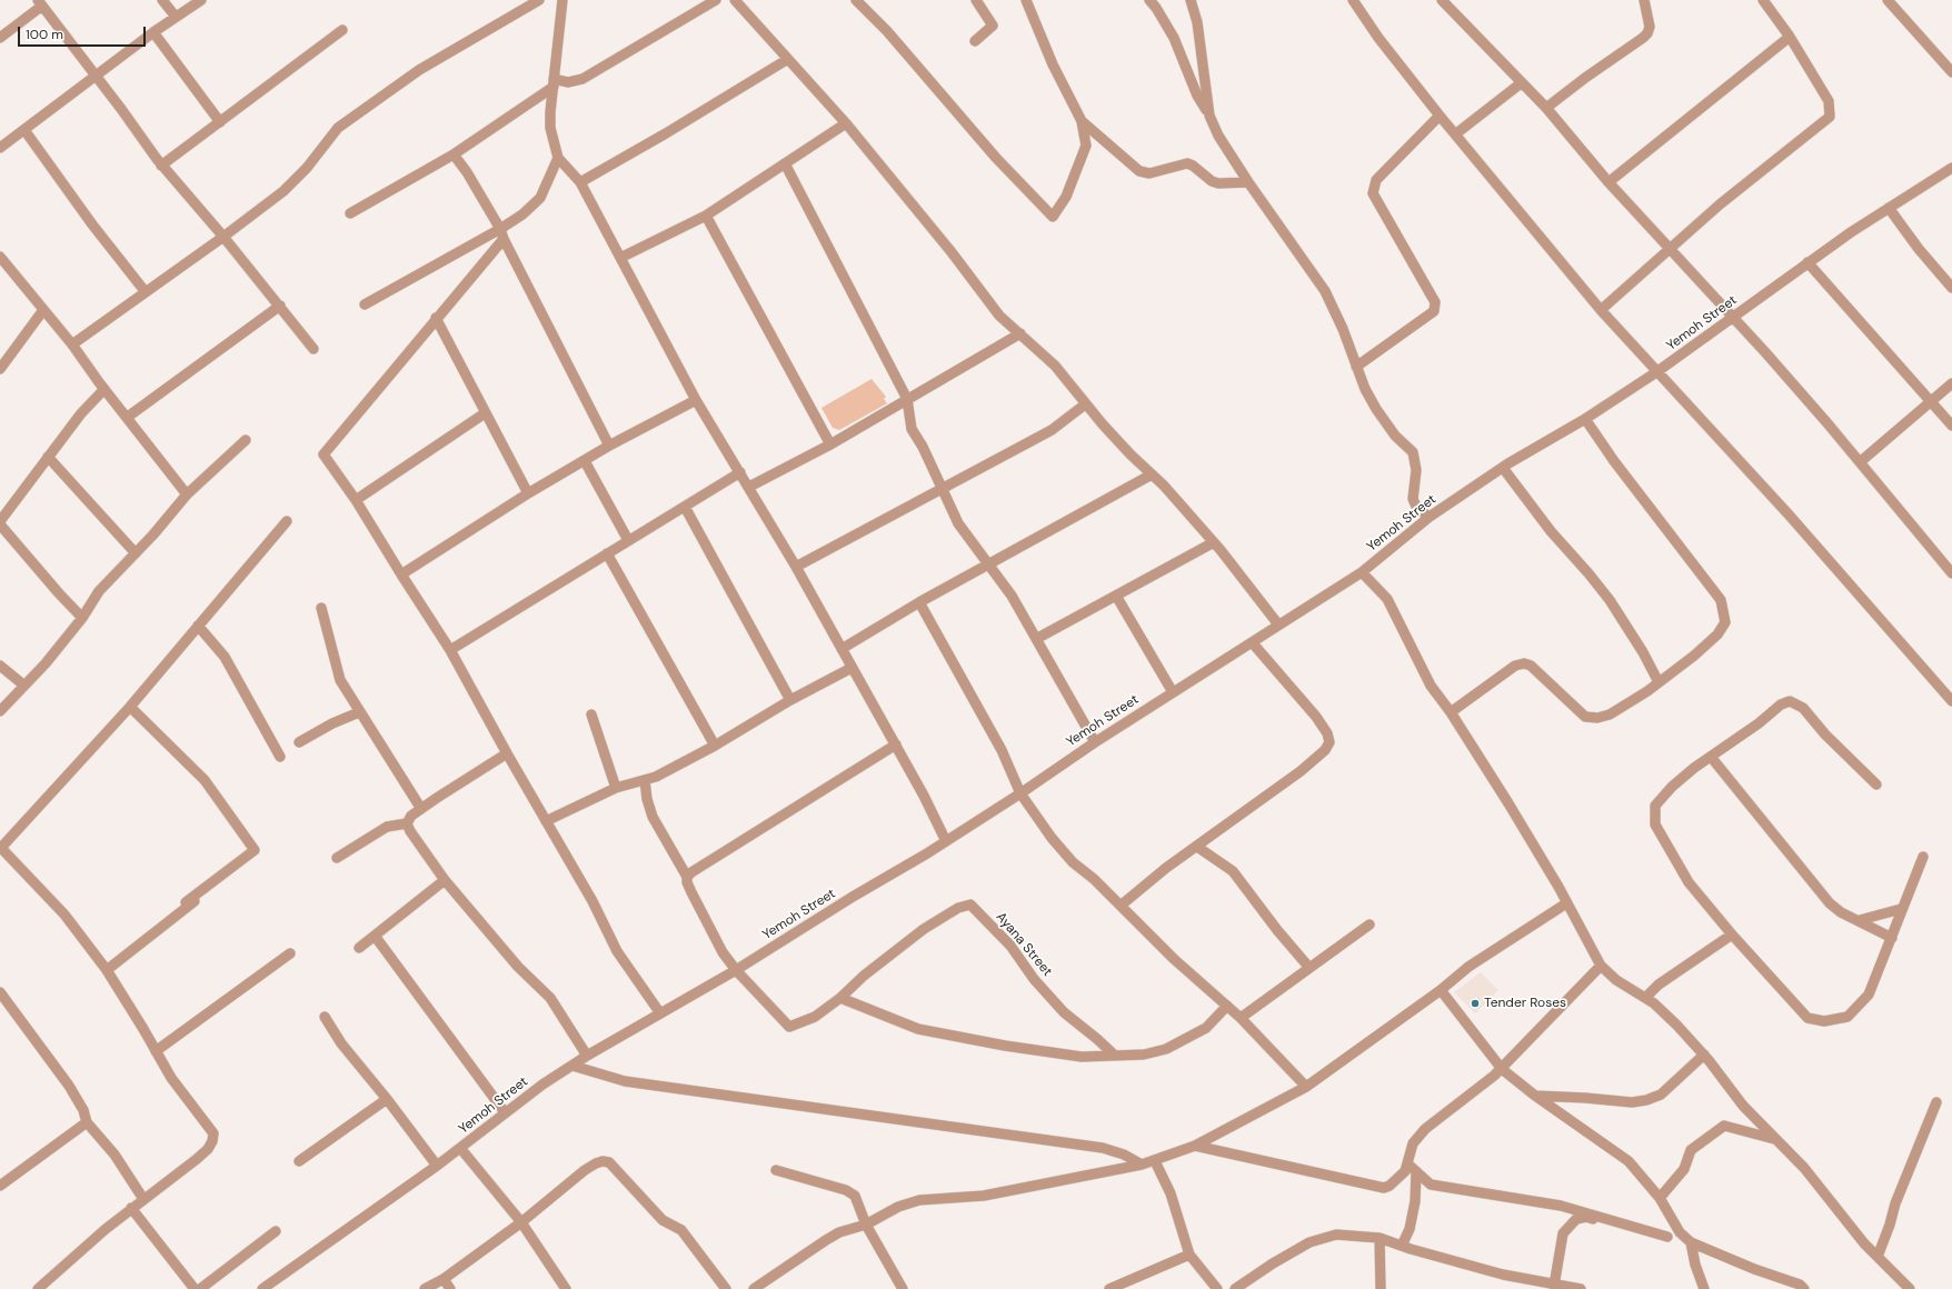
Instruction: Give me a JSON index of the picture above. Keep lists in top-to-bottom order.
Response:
{
  "streets": {
    "street": ["Yemoh Street", "Ayana Street"]
  },
  "places": ["Tender Roses"],
  "scale_bar": "100 m"
}
